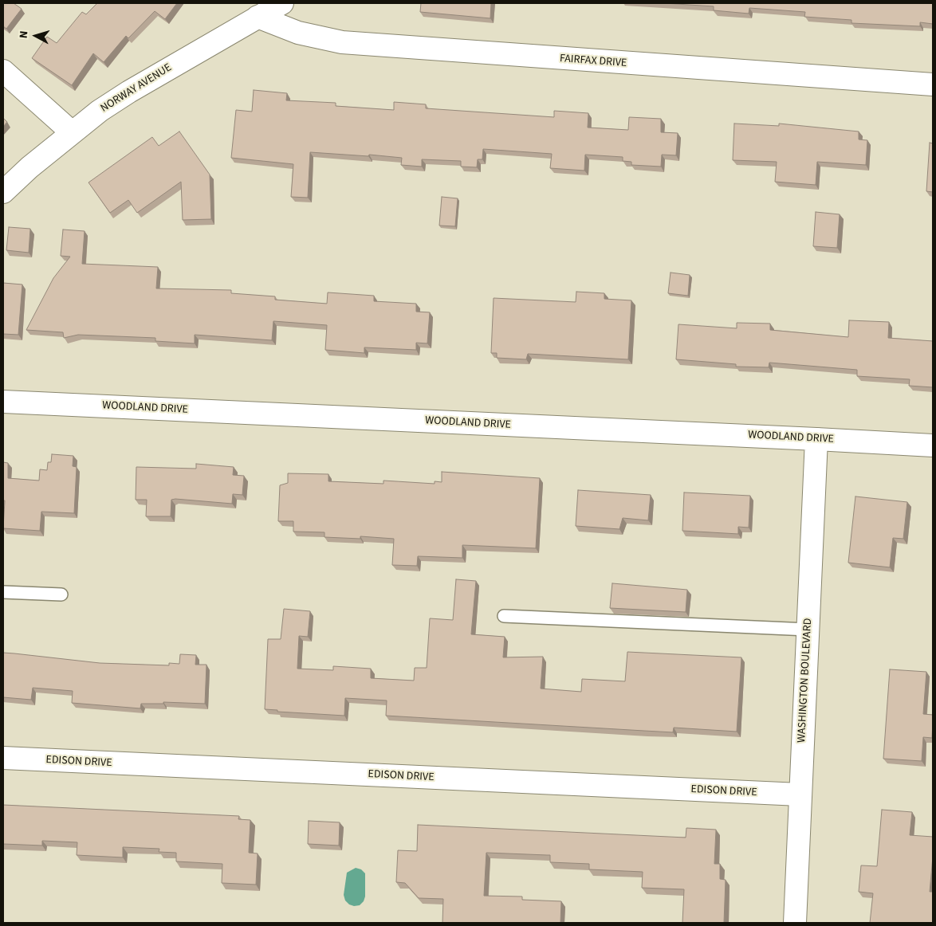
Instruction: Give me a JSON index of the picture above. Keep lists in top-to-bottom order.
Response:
{
  "streets": {
    "street": [
      "FAIRFAX DRIVE",
      "NORWAY AVENUE",
      "WOODLAND DRIVE",
      "WASHINGTON BOULEVARD",
      "EDISON DRIVE"
    ]
  },
  "crossings": [
    ["FAIRFAX DRIVE", "NORWAY AVENUE"],
    ["WOODLAND DRIVE", "WASHINGTON BOULEVARD"],
    ["WASHINGTON BOULEVARD", "EDISON DRIVE"]
  ],
  "north": "left"
}
